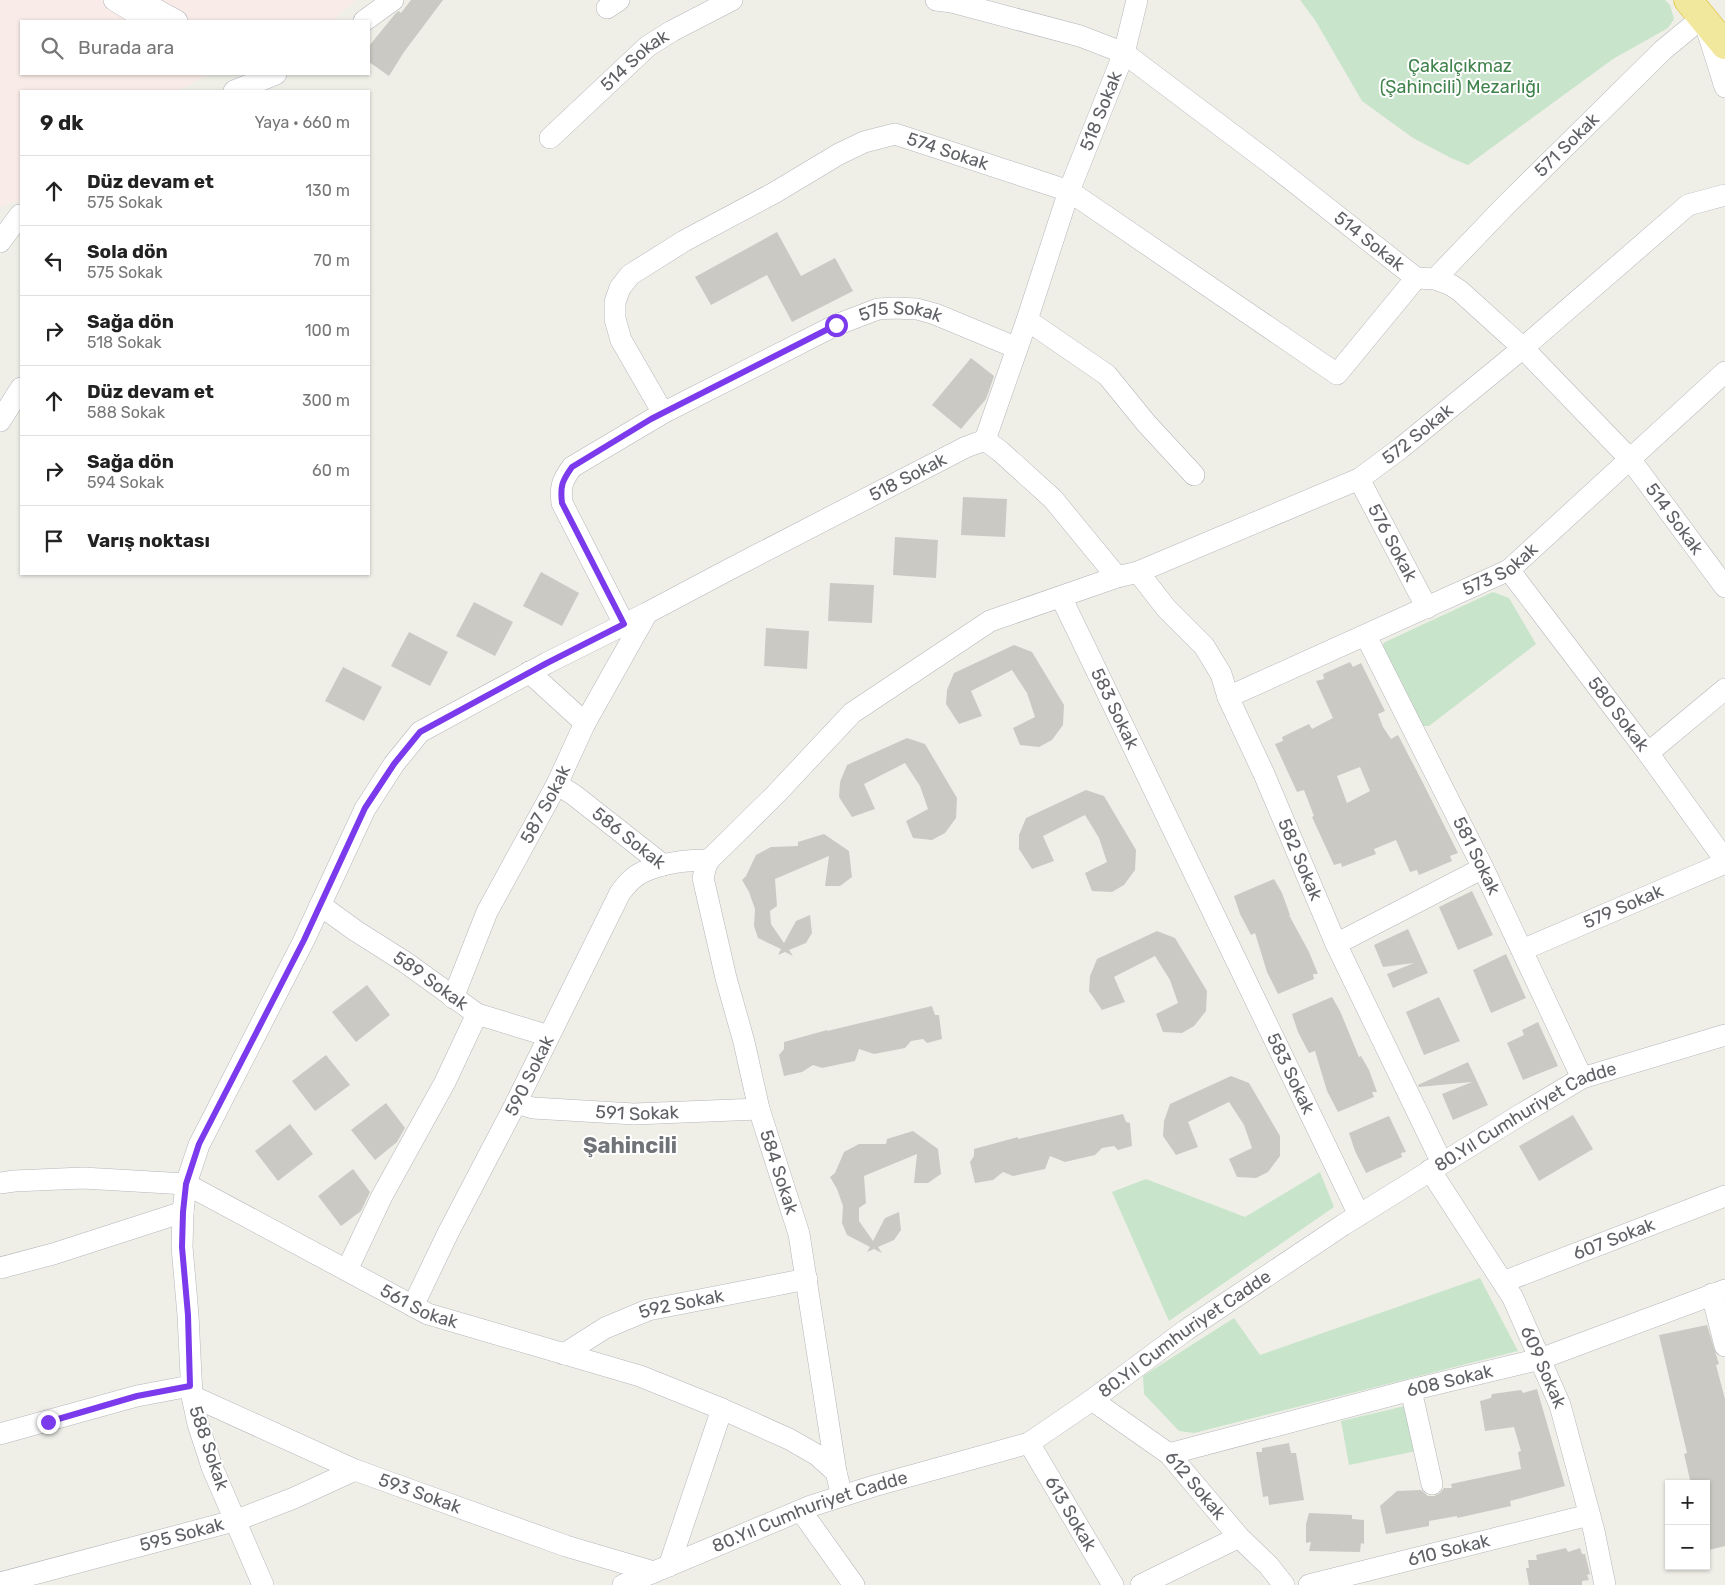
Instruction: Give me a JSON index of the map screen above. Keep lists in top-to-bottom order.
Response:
{
  "streets": {
    "street": [
      "514 Sokak",
      "518 Sokak",
      "571 Sokak",
      "574 Sokak",
      "575 Sokak",
      "572 Sokak",
      "576 Sokak",
      "573 Sokak",
      "583 Sokak",
      "580 Sokak",
      "587 Sokak",
      "586 Sokak",
      "581 Sokak",
      "582 Sokak",
      "579 Sokak",
      "589 Sokak",
      "590 Sokak",
      "591 Sokak",
      "80.Yıl Cumhuriyet Cadde",
      "584 Sokak",
      "607 Sokak",
      "561 Sokak",
      "592 Sokak",
      "609 Sokak",
      "608 Sokak",
      "588 Sokak",
      "612 Sokak",
      "593 Sokak",
      "613 Sokak",
      "595 Sokak",
      "610 Sokak"
    ]
  },
  "crossings": [
    ["514 Sokak", "518 Sokak"],
    ["514 Sokak", "571 Sokak"],
    ["514 Sokak", "572 Sokak"],
    ["514 Sokak", "573 Sokak"],
    ["518 Sokak", "574 Sokak"],
    ["518 Sokak", "575 Sokak"],
    ["518 Sokak", "587 Sokak"],
    ["518 Sokak", "588 Sokak"],
    ["571 Sokak", "574 Sokak"],
    ["574 Sokak", "575 Sokak"],
    ["572 Sokak", "576 Sokak"],
    ["572 Sokak", "583 Sokak"],
    ["572 Sokak", "582 Sokak"],
    ["576 Sokak", "573 Sokak"],
    ["573 Sokak", "580 Sokak"],
    ["573 Sokak", "581 Sokak"],
    ["573 Sokak", "582 Sokak"],
    ["583 Sokak", "80.Yıl Cumhuriyet Cadde"],
    ["580 Sokak", "579 Sokak"],
    ["587 Sokak", "586 Sokak"],
    ["587 Sokak", "589 Sokak"],
    ["586 Sokak", "590 Sokak"],
    ["586 Sokak", "584 Sokak"],
    ["581 Sokak", "579 Sokak"],
    ["581 Sokak", "80.Yıl Cumhuriyet Cadde"],
    ["582 Sokak", "80.Yıl Cumhuriyet Cadde"],
    ["582 Sokak", "609 Sokak"],
    ["589 Sokak", "590 Sokak"],
    ["589 Sokak", "588 Sokak"],
    ["590 Sokak", "591 Sokak"],
    ["590 Sokak", "561 Sokak"],
    ["591 Sokak", "584 Sokak"],
    ["80.Yıl Cumhuriyet Cadde", "584 Sokak"],
    ["80.Yıl Cumhuriyet Cadde", "609 Sokak"],
    ["80.Yıl Cumhuriyet Cadde", "612 Sokak"],
    ["80.Yıl Cumhuriyet Cadde", "593 Sokak"],
    ["80.Yıl Cumhuriyet Cadde", "613 Sokak"],
    ["584 Sokak", "561 Sokak"],
    ["584 Sokak", "592 Sokak"],
    ["607 Sokak", "609 Sokak"],
    ["561 Sokak", "592 Sokak"],
    ["561 Sokak", "588 Sokak"],
    ["609 Sokak", "608 Sokak"],
    ["609 Sokak", "610 Sokak"],
    ["608 Sokak", "612 Sokak"],
    ["588 Sokak", "593 Sokak"],
    ["588 Sokak", "595 Sokak"],
    ["593 Sokak", "595 Sokak"]
  ],
  "districts": ["Şahincili"],
  "parks": ["Çakalçıkmaz (Şahincili) Mezarlığı"],
  "page": {
    "search": "Burada ara",
    "heading": ["9 dk", "Yaya · 660 m"],
    "list": [
      ["Düz devam et", "575 Sokak", "130 m"],
      ["Sola dön", "575 Sokak", "70 m"],
      ["Sağa dön", "518 Sokak", "100 m"],
      ["Düz devam et", "588 Sokak", "300 m"],
      ["Sağa dön", "594 Sokak", "60 m"],
      "Varış noktası"
    ],
    "map_buttons": ["+", "−"]
  }
}
